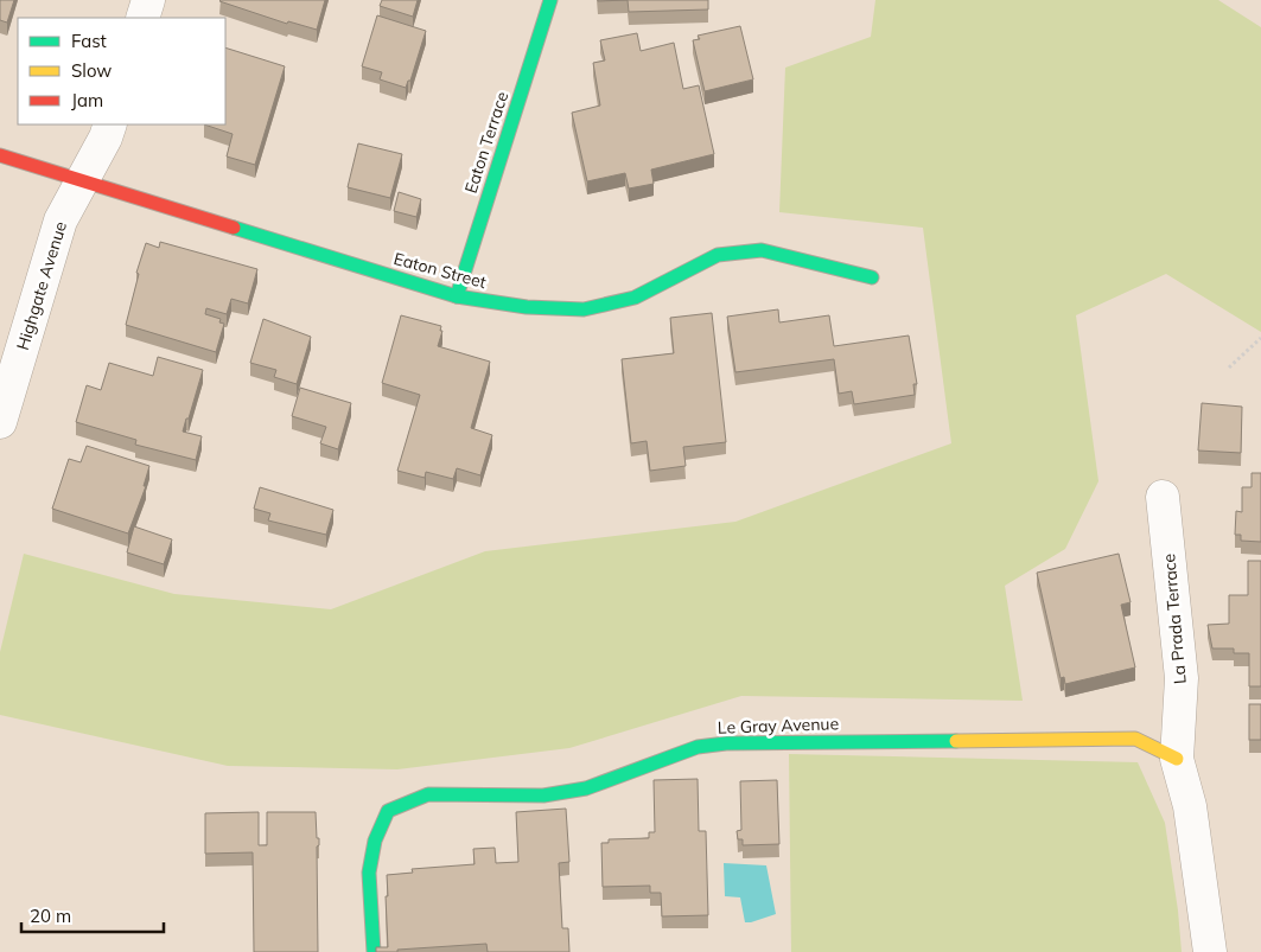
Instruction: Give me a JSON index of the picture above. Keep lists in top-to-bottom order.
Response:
{
  "streets": {
    "street": [
      "Eaton Terrace",
      "Eaton Street",
      "Highgate Avenue",
      "La Prada Terrace",
      "Le Gray Avenue"
    ]
  },
  "crossings": [
    ["Eaton Terrace", "Eaton Street"],
    ["Eaton Street", "Highgate Avenue"],
    ["La Prada Terrace", "Le Gray Avenue"]
  ],
  "legend": ["Fast", "Slow", "Jam"],
  "scale_bar": "20 m"
}
